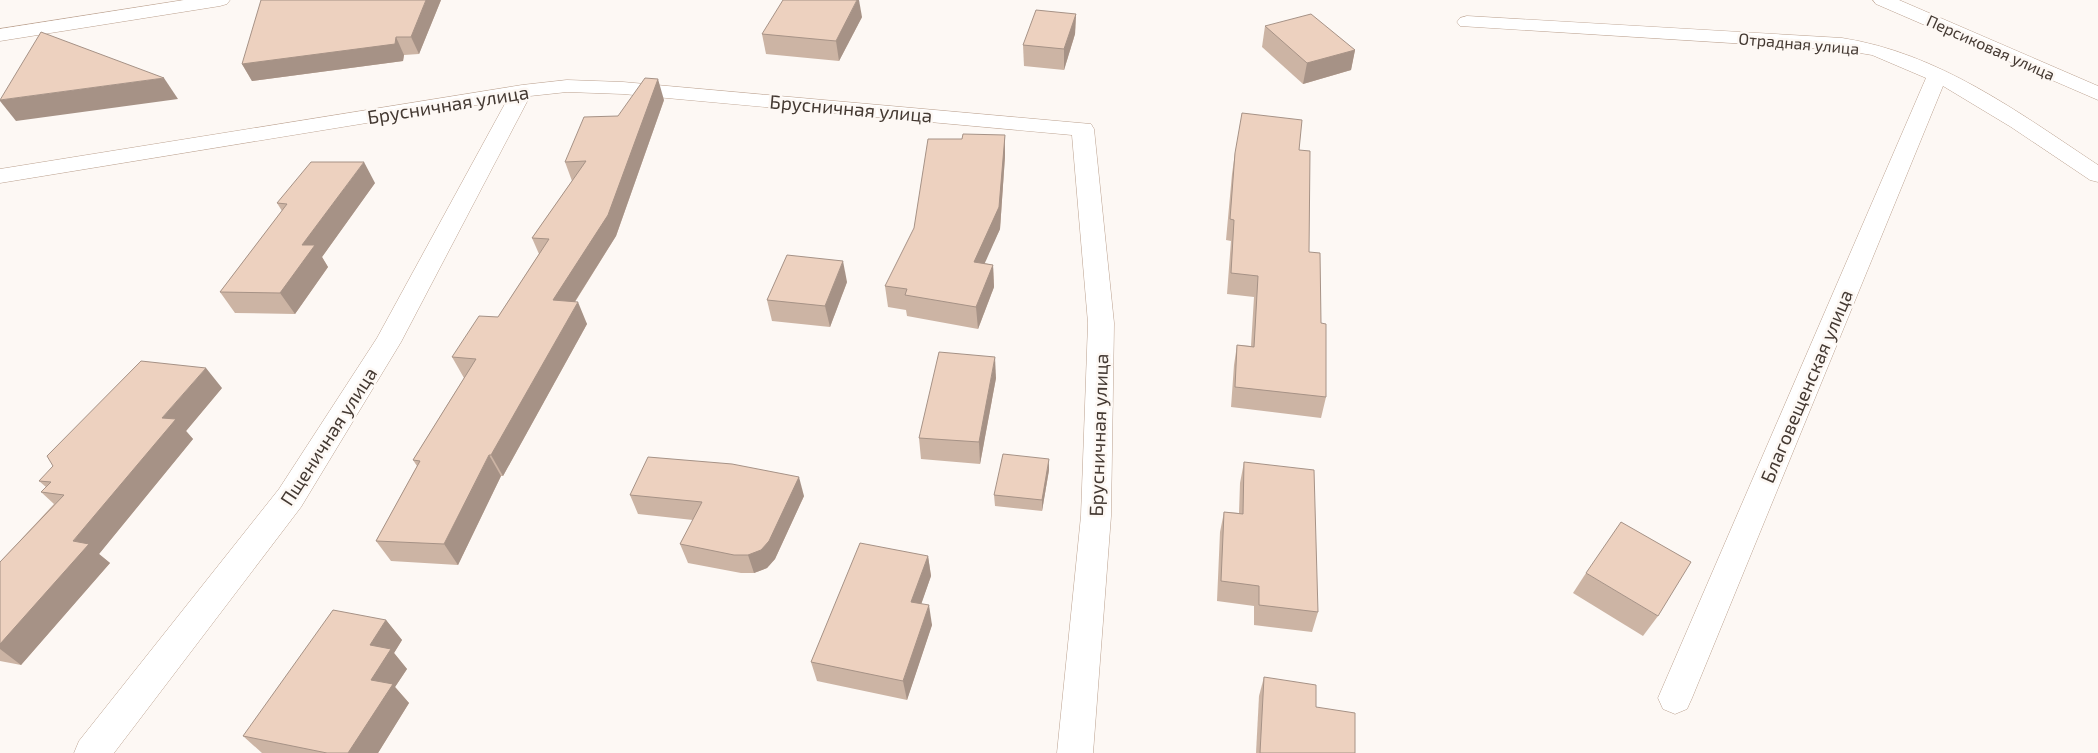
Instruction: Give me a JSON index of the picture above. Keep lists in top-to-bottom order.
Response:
{
  "streets": {
    "street": [
      "Отрадная улица",
      "Персиковая улица",
      "Брусничная улица",
      "Благовещенская улица",
      "Пщеничная улица"
    ]
  },
  "crossings": [
    ["Отрадная улица", "Благовещенская улица"],
    ["Брусничная улица", "Пщеничная улица"]
  ]
}
